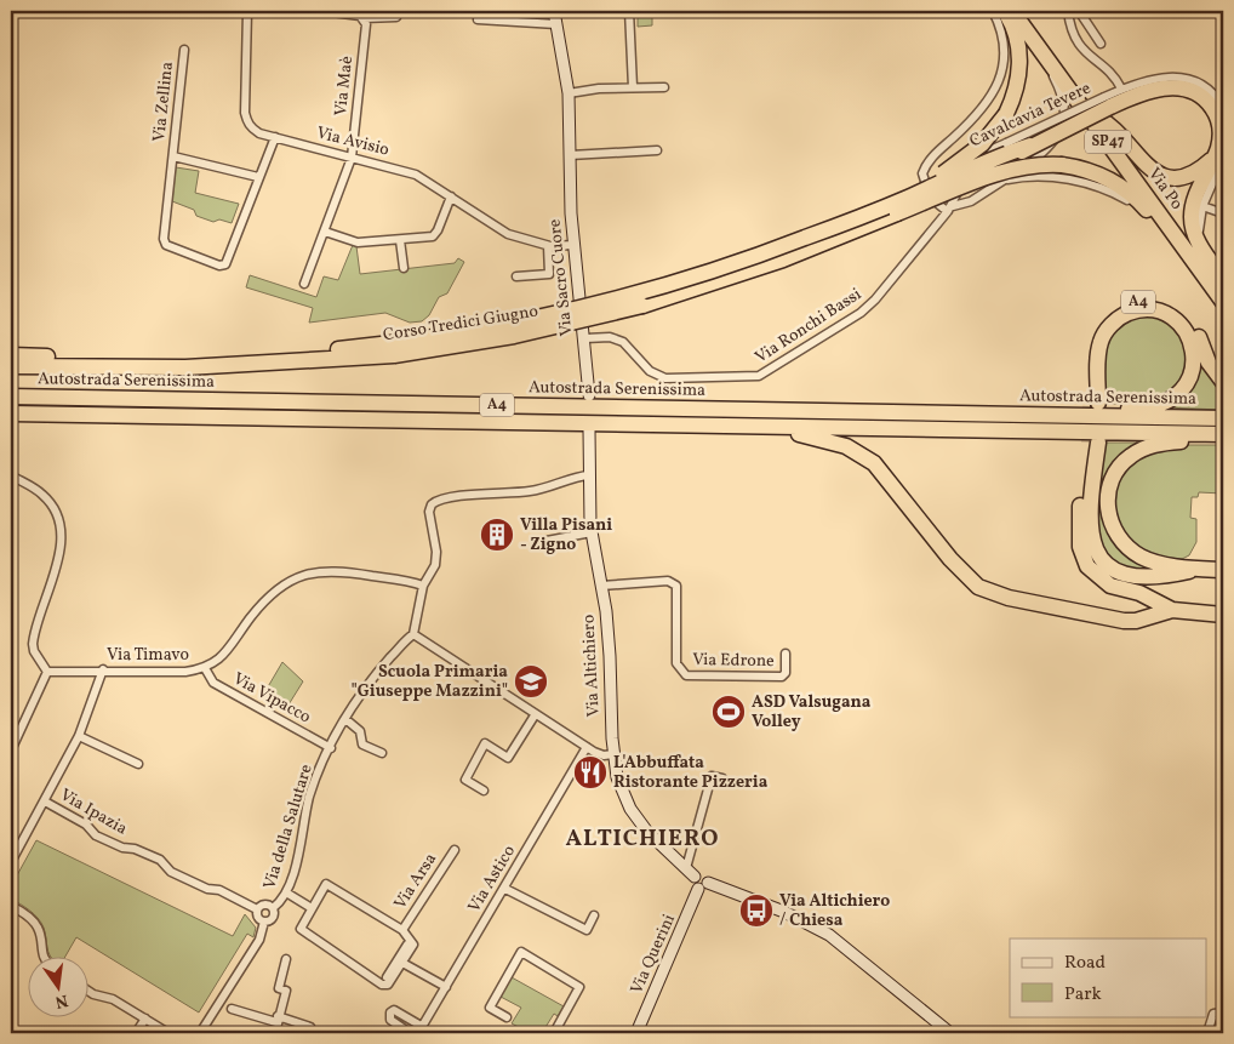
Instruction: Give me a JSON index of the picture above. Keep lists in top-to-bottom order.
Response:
{
  "streets": {
    "highway": [
      "SP47",
      "Via Po",
      "A4",
      "Corso Tredici Giugno",
      "Autostrada Serenissima"
    ],
    "street": [
      "Via Maè",
      "Via Zellina",
      "Cavalcavia Tevere",
      "Via Avisio",
      "Via Sacro Cuore",
      "Via Ronchi Bassi",
      "Via Timavo",
      "Via Edrone",
      "Via Altichiero",
      "Via Vipacco",
      "Via Ipazia",
      "Via della Salutare",
      "Via Astico",
      "Via Arsa",
      "Via Querini"
    ]
  },
  "crossings": [
    ["Via Maè", "Via Avisio"],
    ["Via Zellina", "Via Avisio"],
    ["Cavalcavia Tevere", "Via Ronchi Bassi"],
    ["Via Avisio", "Via Sacro Cuore"],
    ["Via Po", "Via Ronchi Bassi"],
    ["Via Sacro Cuore", "Via Ronchi Bassi"],
    ["A4", "Autostrada Serenissima"],
    ["Via Timavo", "Via Vipacco"],
    ["Via Timavo", "Via Ipazia"],
    ["Via Edrone", "Via Altichiero"],
    ["Via Altichiero", "Via Querini"],
    ["Via Vipacco", "Via della Salutare"],
    ["Via Ipazia", "Via della Salutare"]
  ],
  "districts": ["ALTICHIERO"],
  "places": {
    "building": ["Villa Pisani - Zigno"],
    "school or university": ["Scuola Primaria \"Giuseppe Mazzini\""],
    "sports": ["ASD Valsugana Volley"],
    "restaurant": ["L'Abbuffata Ristorante Pizzeria"],
    "bus stop": ["Via Altichiero / Chiesa"]
  },
  "legend": ["Road", "Park"],
  "north": "bottom"
}
